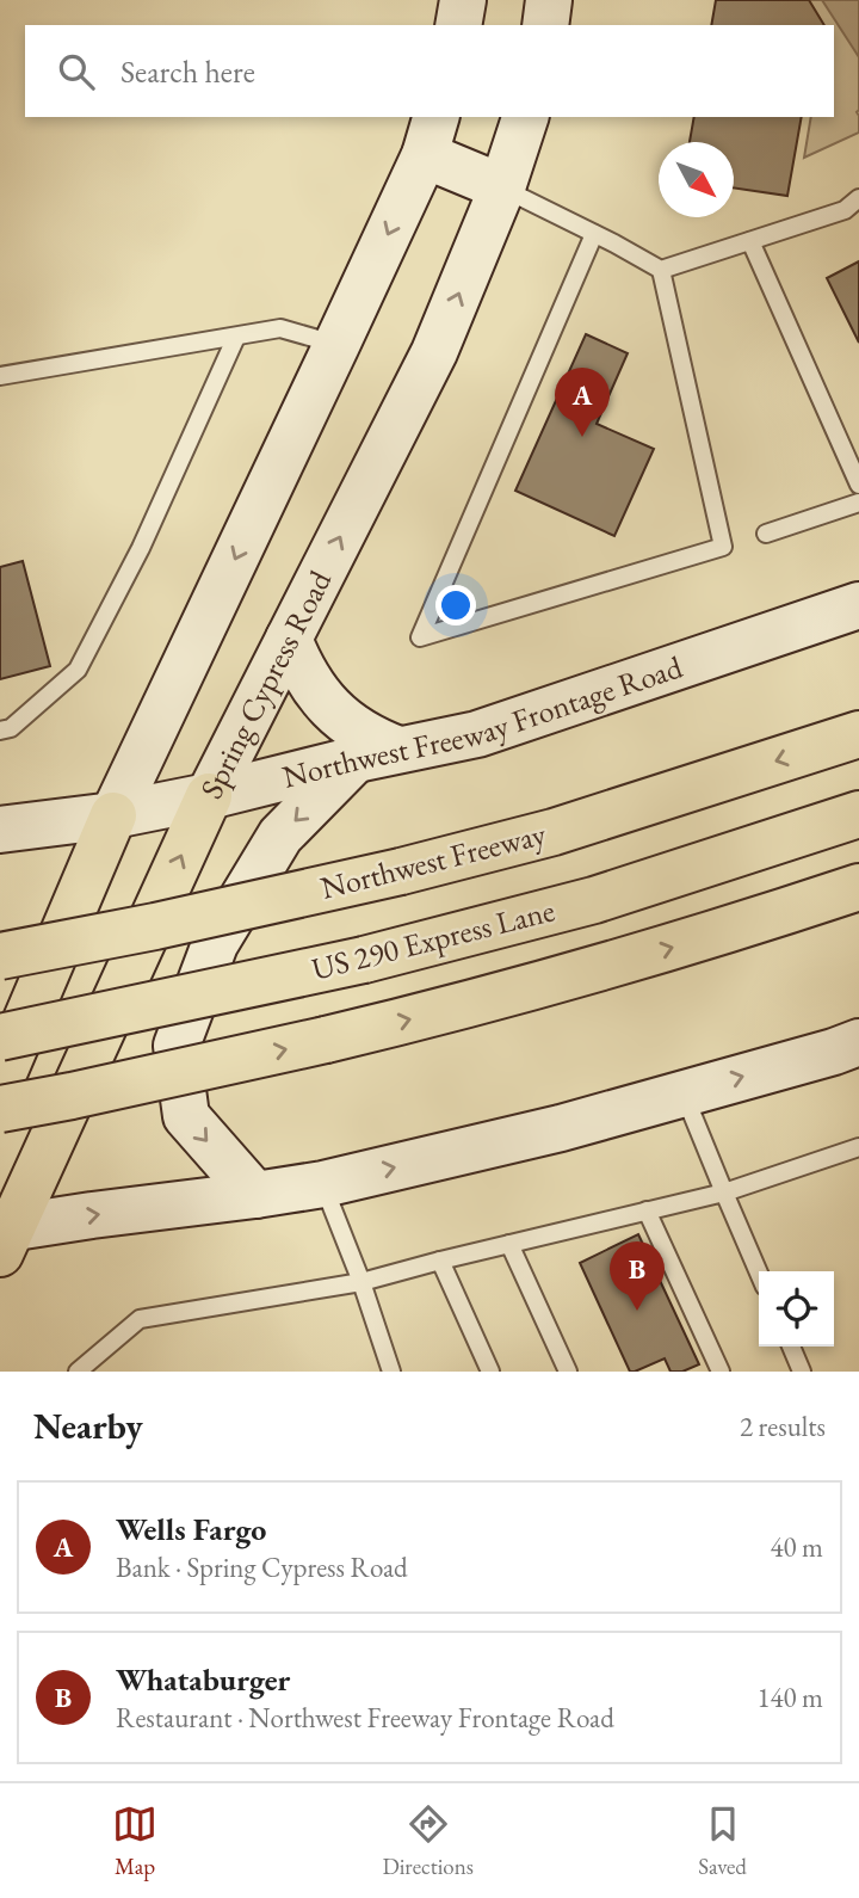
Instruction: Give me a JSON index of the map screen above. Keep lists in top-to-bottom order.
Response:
{
  "streets": {
    "main road": [
      "Spring Cypress Road",
      "Northwest Freeway Frontage Road",
      "Northwest Freeway",
      "US 290 Express Lane"
    ]
  },
  "crossings": [
    ["Spring Cypress Road", "Northwest Freeway Frontage Road"]
  ],
  "north": "bottom right",
  "page": {
    "search": "Search here",
    "pins": ["A", "B"],
    "heading": ["Nearby", "2 results"],
    "list": [
      {
        "mark": "A",
        "name": "Wells Fargo",
        "note": "Bank · Spring Cypress Road",
        "value": "40 m"
      },
      {
        "mark": "B",
        "name": "Whataburger",
        "note": "Restaurant · Northwest Freeway Frontage Road",
        "value": "140 m"
      }
    ],
    "nav": ["Map", "Directions", "Saved"]
  }
}
